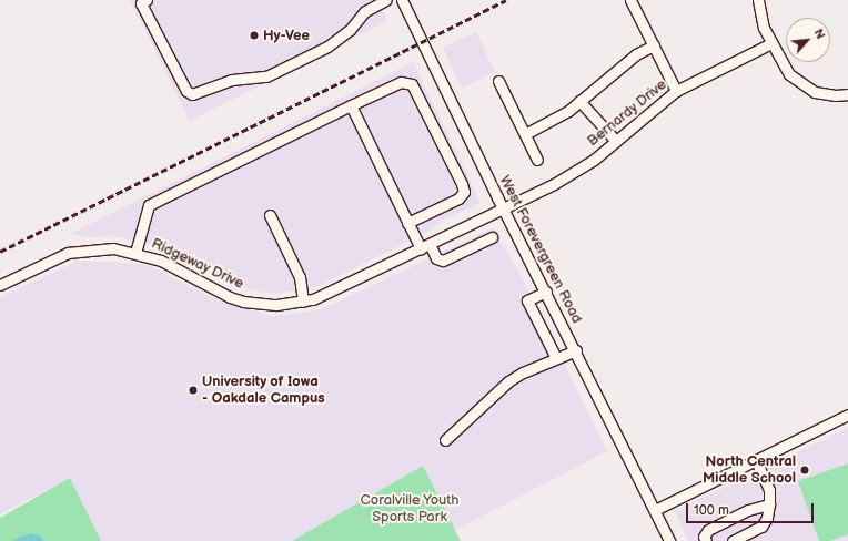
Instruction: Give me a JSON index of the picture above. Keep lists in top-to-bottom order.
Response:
{
  "streets": {
    "street": ["Bernardy Drive", "West Forevergreen Road", "Ridgeway Drive"]
  },
  "crossings": [
    ["Bernardy Drive", "West Forevergreen Road"],
    ["Bernardy Drive", "Ridgeway Drive"],
    ["West Forevergreen Road", "Ridgeway Drive"]
  ],
  "parks": ["Coralville Youth Sports Park"],
  "places": ["Hy-Vee", "University of Iowa - Oakdale Campus", "North Central Middle School"],
  "scale_bar": "100 m",
  "north": "top right"
}
